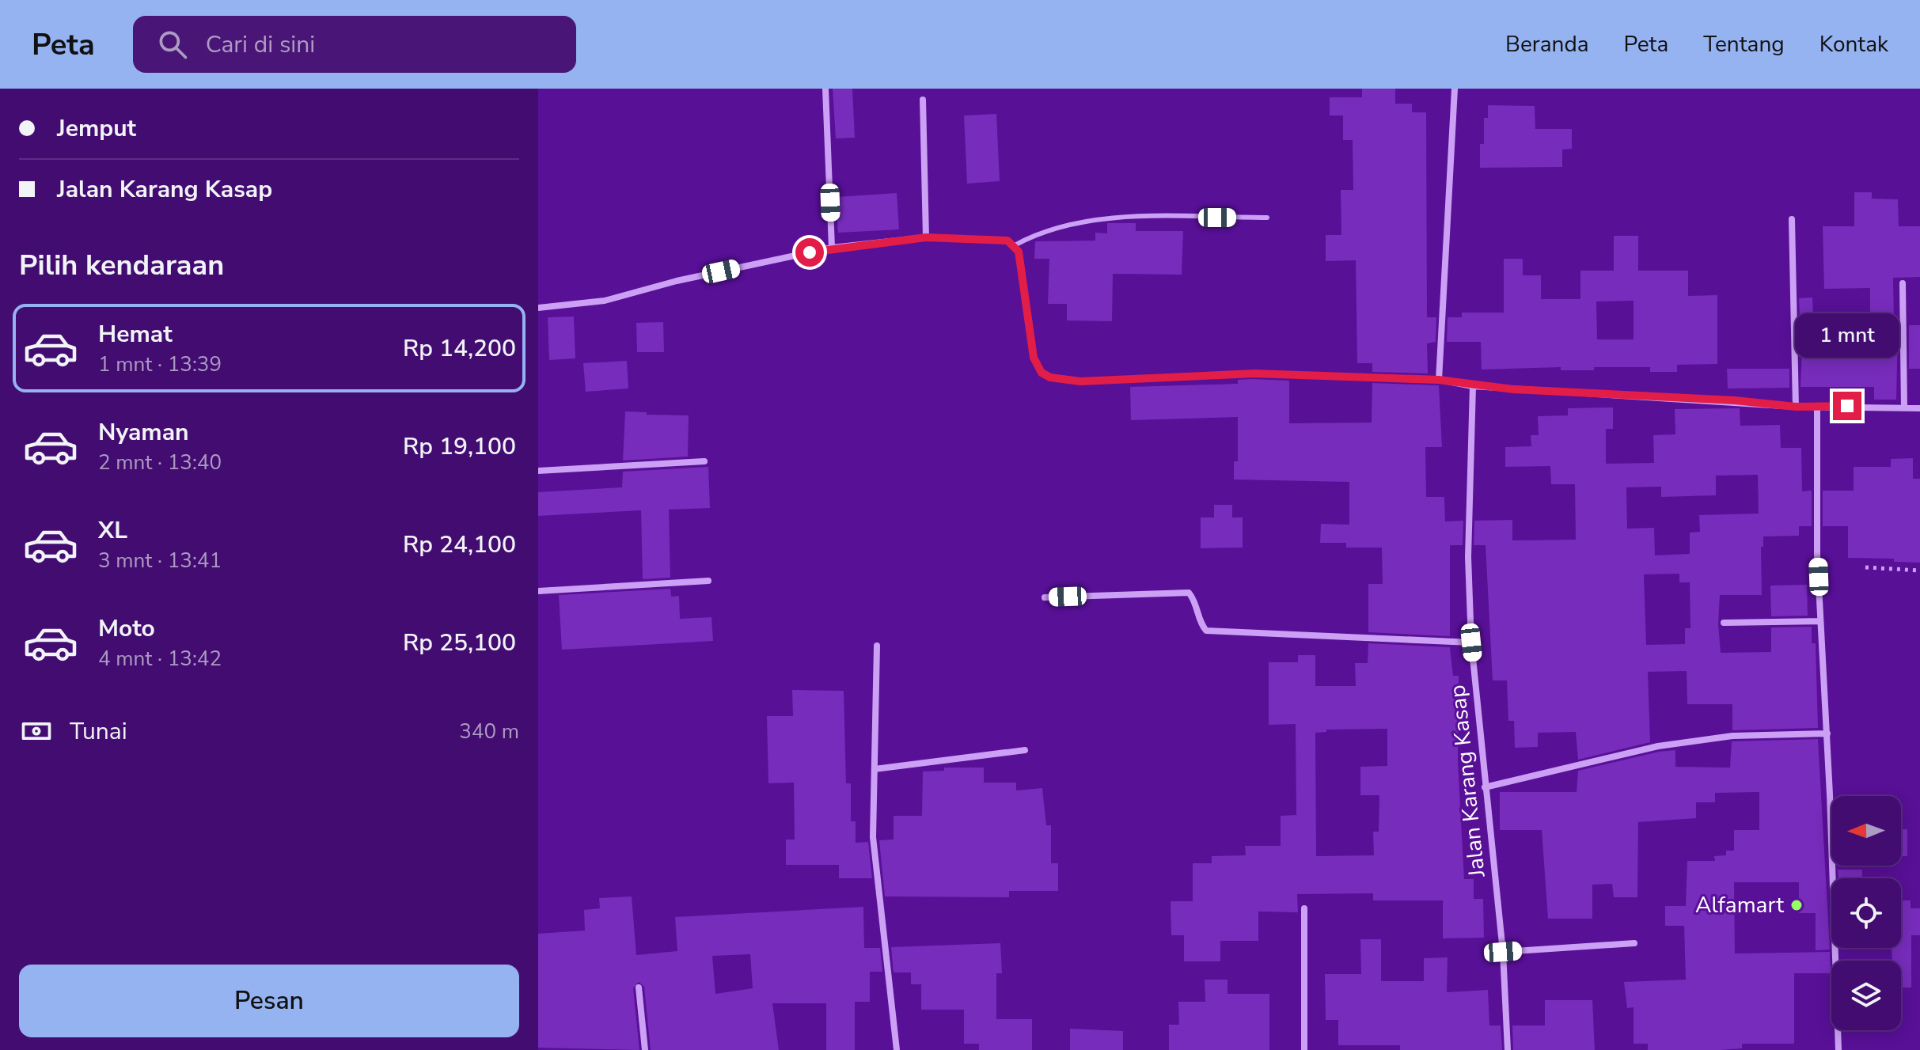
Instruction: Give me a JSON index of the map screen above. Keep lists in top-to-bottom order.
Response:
{
  "streets": {
    "street": ["Jalan Karang Kasap"]
  },
  "places": ["Alfamart"],
  "north": "left",
  "page": {
    "header": "Peta",
    "search": "Cari di sini",
    "nav": [
      "Beranda",
      "Peta",
      "Tentang",
      "Kontak"
    ],
    "banner": ["Jemput", "Jalan Karang Kasap"],
    "heading": "Pilih kendaraan",
    "list": [
      {
        "name": "Hemat",
        "note": "1 mnt · 13:39",
        "value": "Rp 14,200"
      },
      {
        "name": "Nyaman",
        "note": "2 mnt · 13:40",
        "value": "Rp 19,100"
      },
      {
        "name": "XL",
        "note": "3 mnt · 13:41",
        "value": "Rp 24,100"
      },
      {
        "name": "Moto",
        "note": "4 mnt · 13:42",
        "value": "Rp 25,100"
      }
    ],
    "bubble": "1 mnt",
    "pay": ["Tunai", "340 m"],
    "buttons": "Pesan"
  }
}
